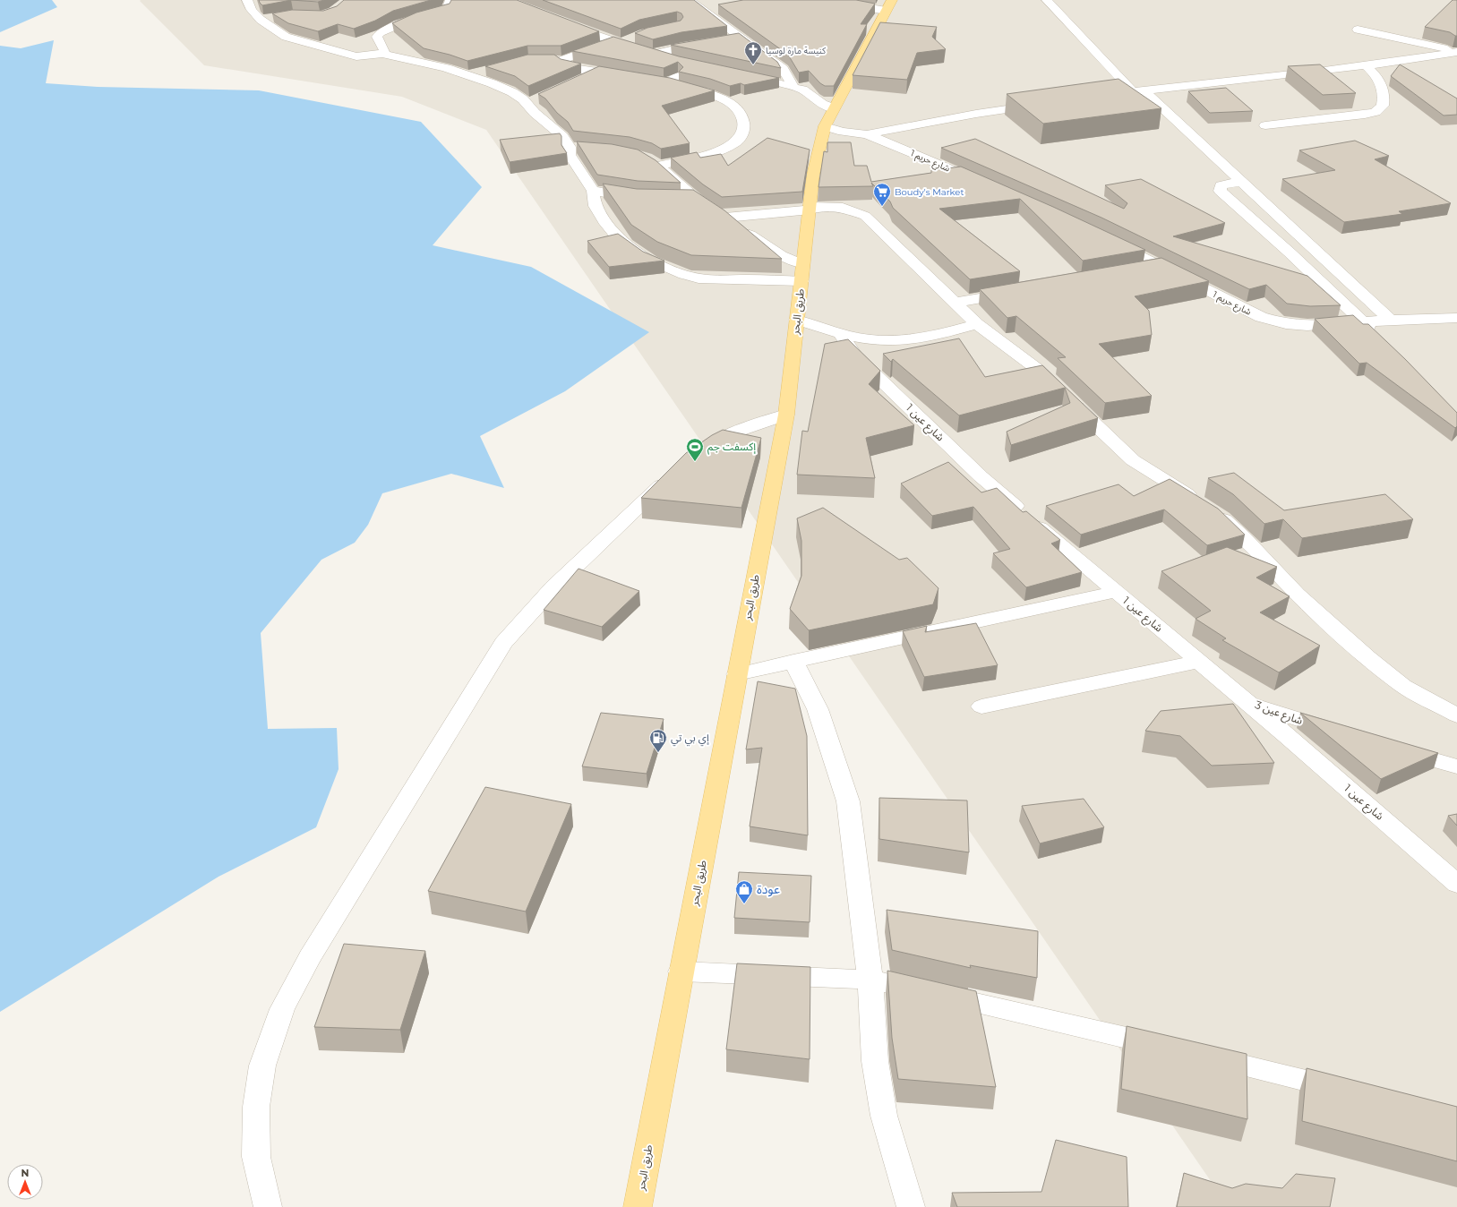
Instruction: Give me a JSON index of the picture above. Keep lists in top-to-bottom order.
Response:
{
  "streets": {
    "main road": ["طريق البحر"],
    "street": ["شارع حريم 1", "شارع عين 1", "شارع عين 3"]
  },
  "crossings": [
    ["شارع عين 1", "شارع عين 3"]
  ],
  "places": {
    "church": ["كنيسة مارة لوسيا"],
    "supermarket": ["Boudy's Market"],
    "sports": ["إكسفت جم"],
    "fuel station": ["إي بي تي"],
    "shop": ["عودة"]
  },
  "north": "top"
}
